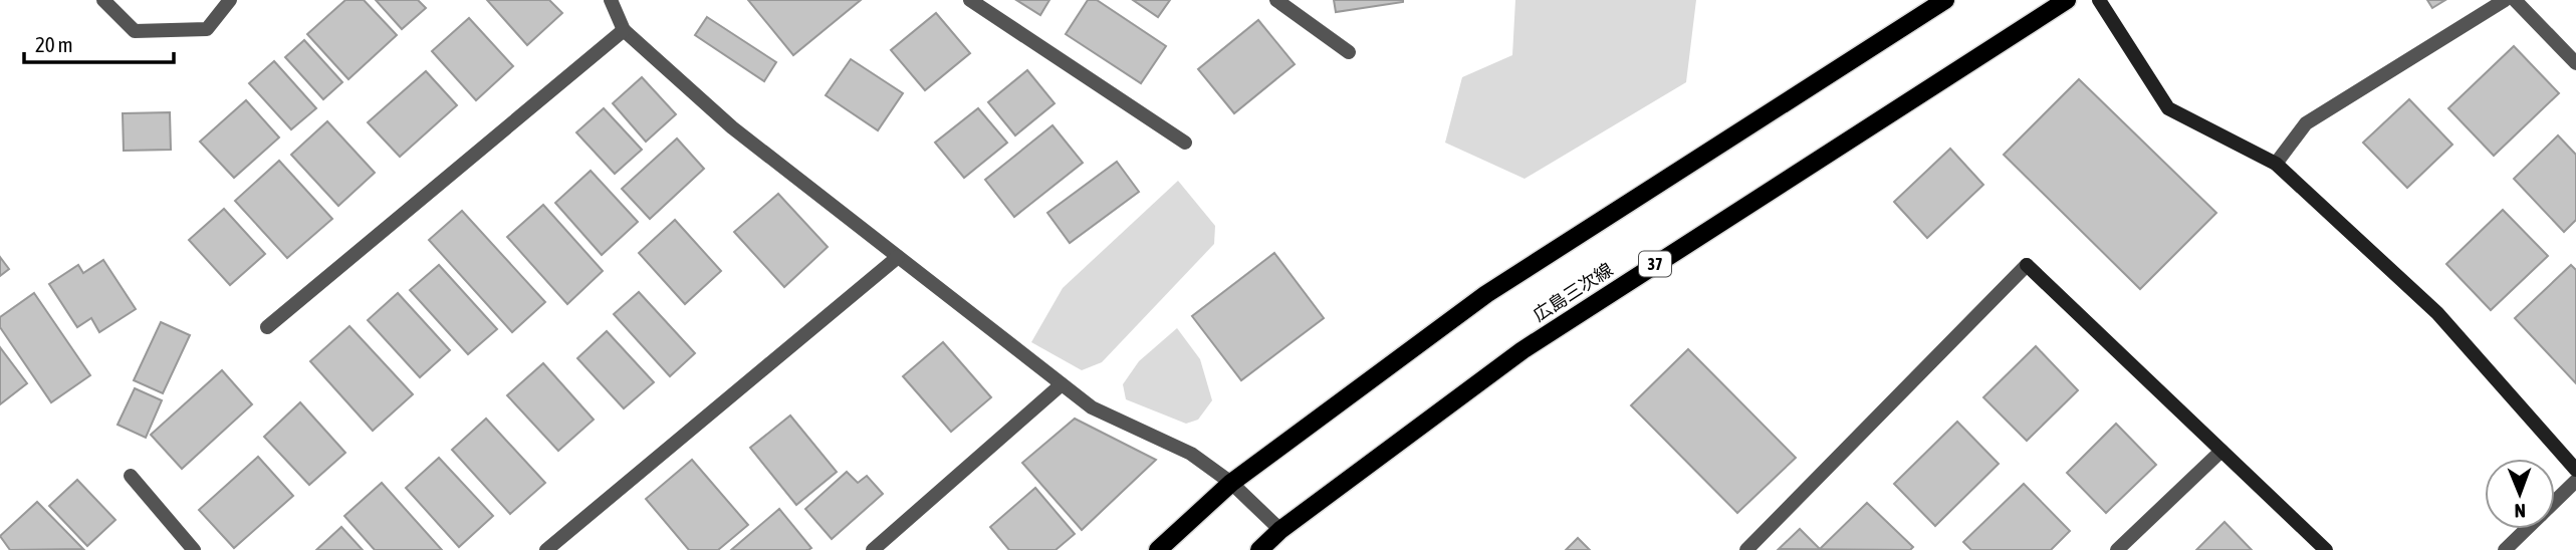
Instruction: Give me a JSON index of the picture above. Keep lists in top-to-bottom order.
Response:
{
  "streets": {
    "main road": ["37", "広島三次線"]
  },
  "scale_bar": "20 m",
  "north": "bottom"
}
